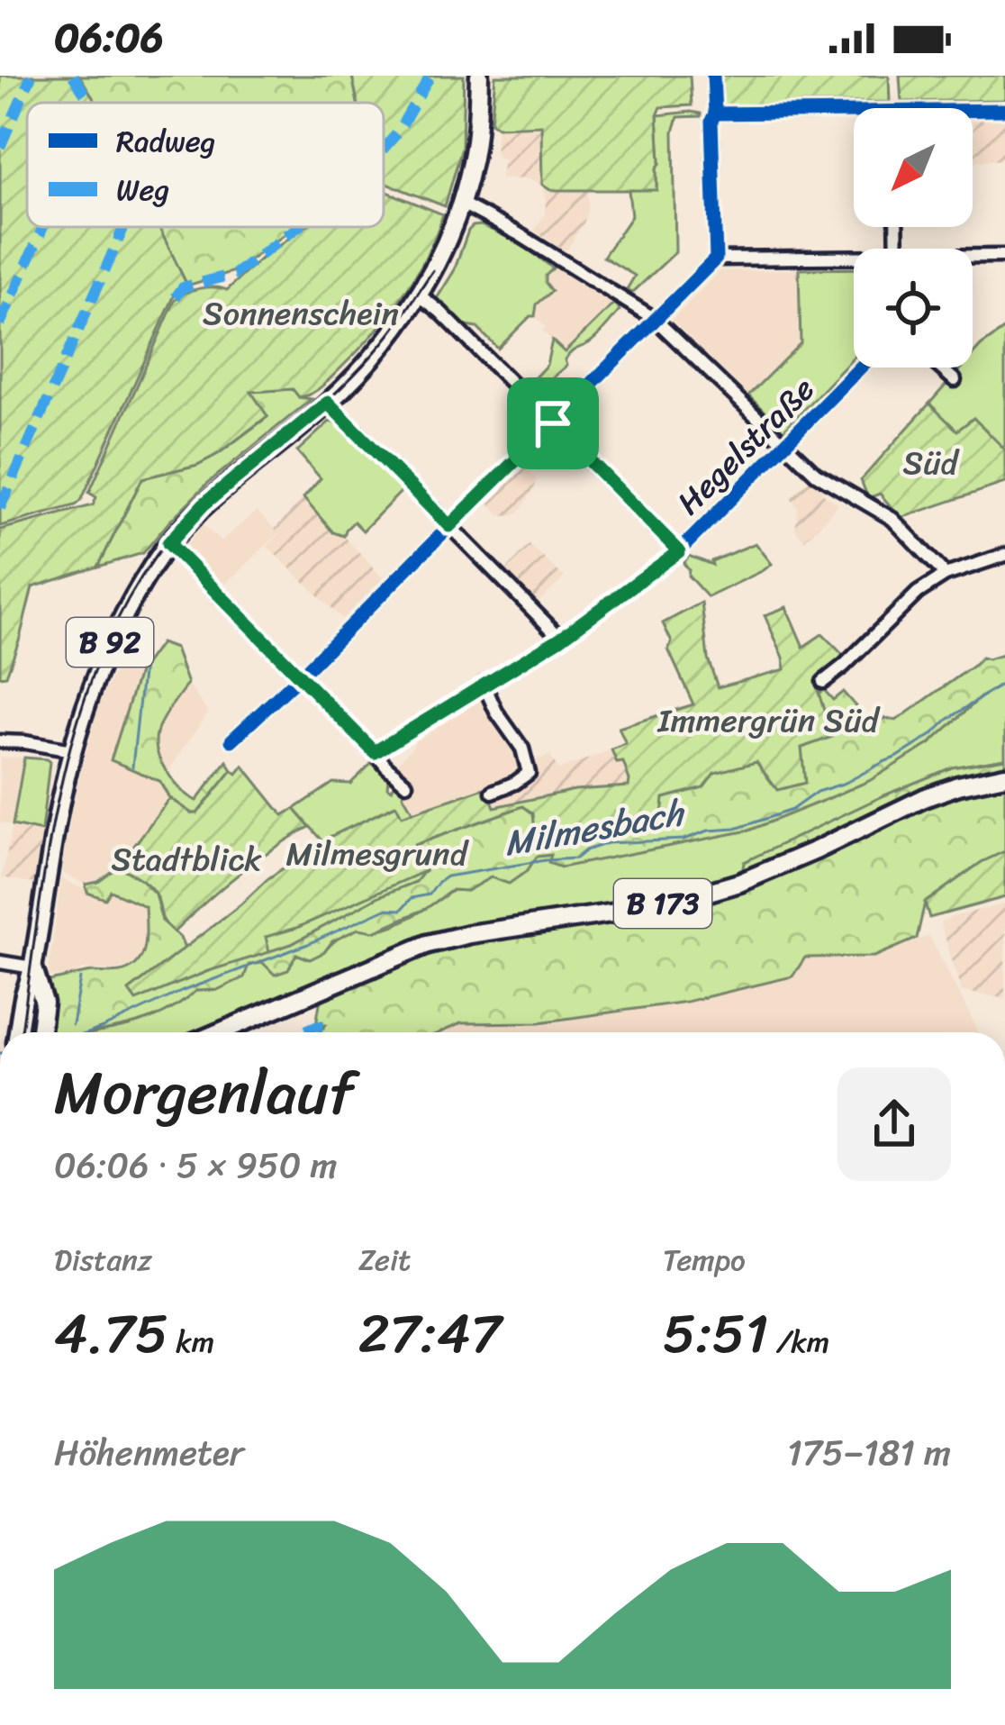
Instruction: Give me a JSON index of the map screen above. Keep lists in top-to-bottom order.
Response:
{
  "streets": {
    "main road": ["B 92", "B 173"],
    "street": ["Hegelstraße"]
  },
  "water": ["Milmesbach"],
  "parks": [
    "Sonnenschein",
    "Süd",
    "Immergrün Süd",
    "Milmesgrund",
    "Stadtblick"
  ],
  "legend": ["Radweg", "Weg"],
  "north": "bottom left",
  "page": {
    "status": "06:06",
    "heading": ["Morgenlauf", "06:06 · 5 × 950 m"],
    "stats": [
      ["Distanz", "4.75 km"],
      ["Zeit", "27:47"],
      ["Tempo", "5:51 /km"]
    ],
    "chart": ["Höhenmeter", "175–181 m"]
  }
}
